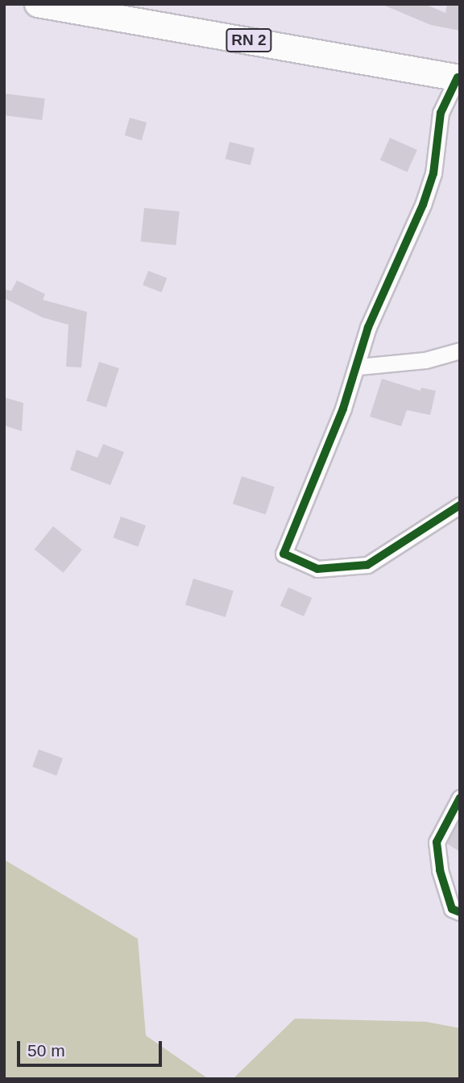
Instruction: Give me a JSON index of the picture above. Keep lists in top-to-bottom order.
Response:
{
  "streets": {
    "main road": ["RN 2"]
  },
  "scale_bar": "50 m"
}
